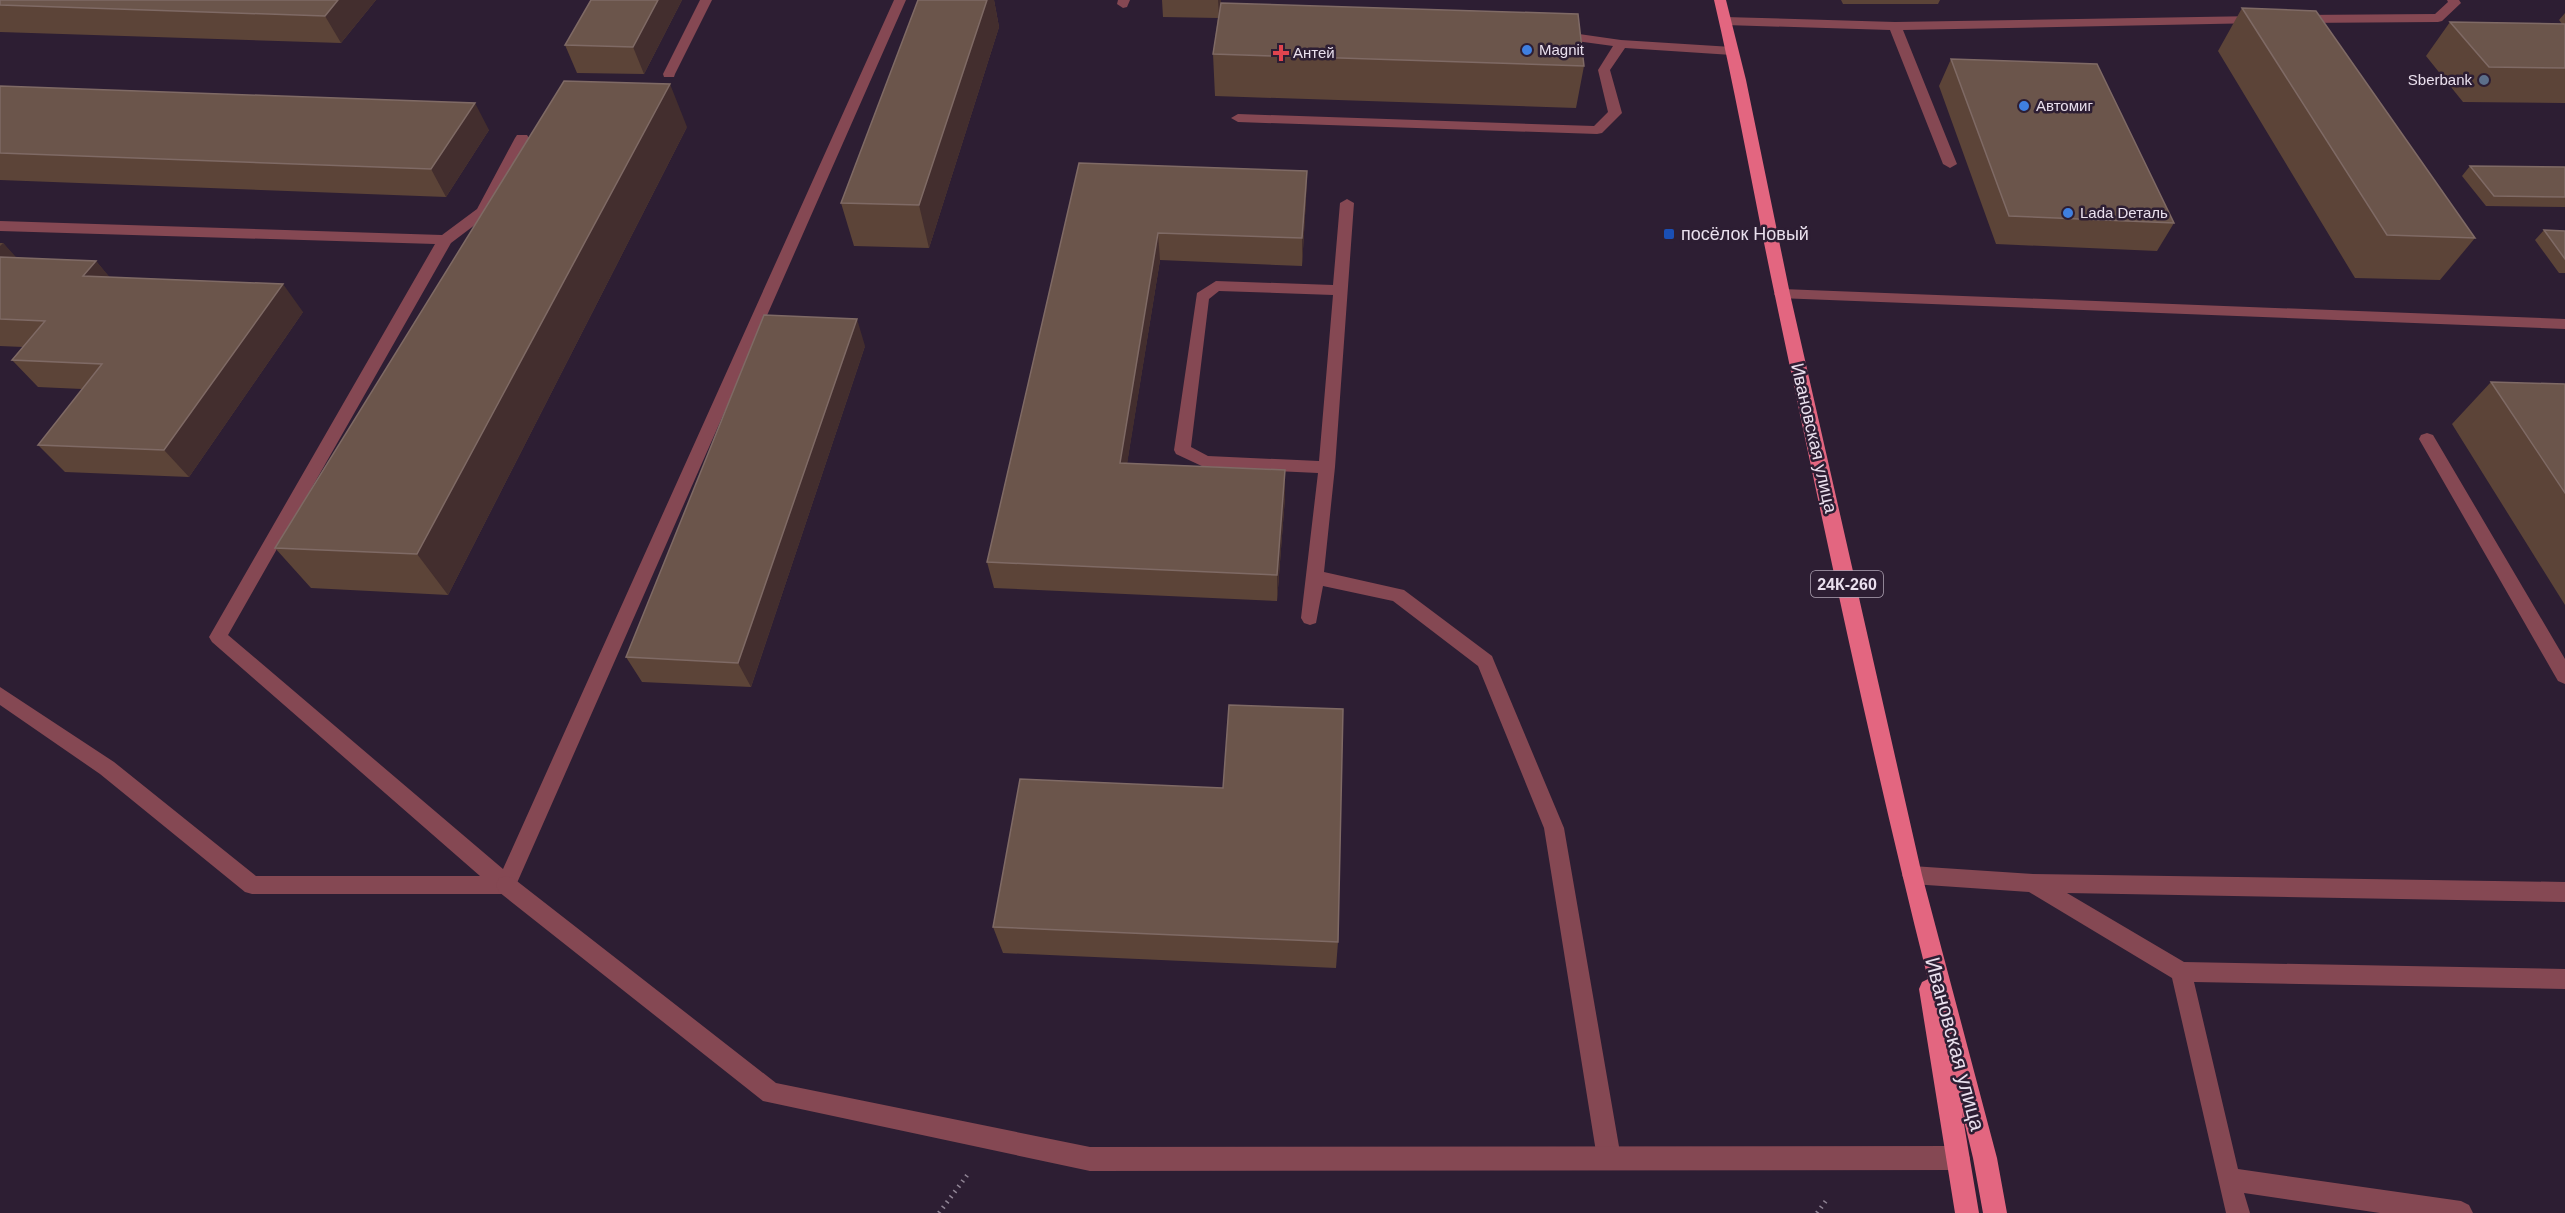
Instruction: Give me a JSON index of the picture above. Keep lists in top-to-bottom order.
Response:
{
  "streets": {
    "main road": ["Ивановская улица", "24К-260"]
  },
  "places": {
    "other": [
      "Magnit",
      "Sberbank",
      "Автомиг",
      "Lada Dеталь"
    ],
    "health": ["Антей"],
    "transit": ["посёлок Новый"]
  }
}
